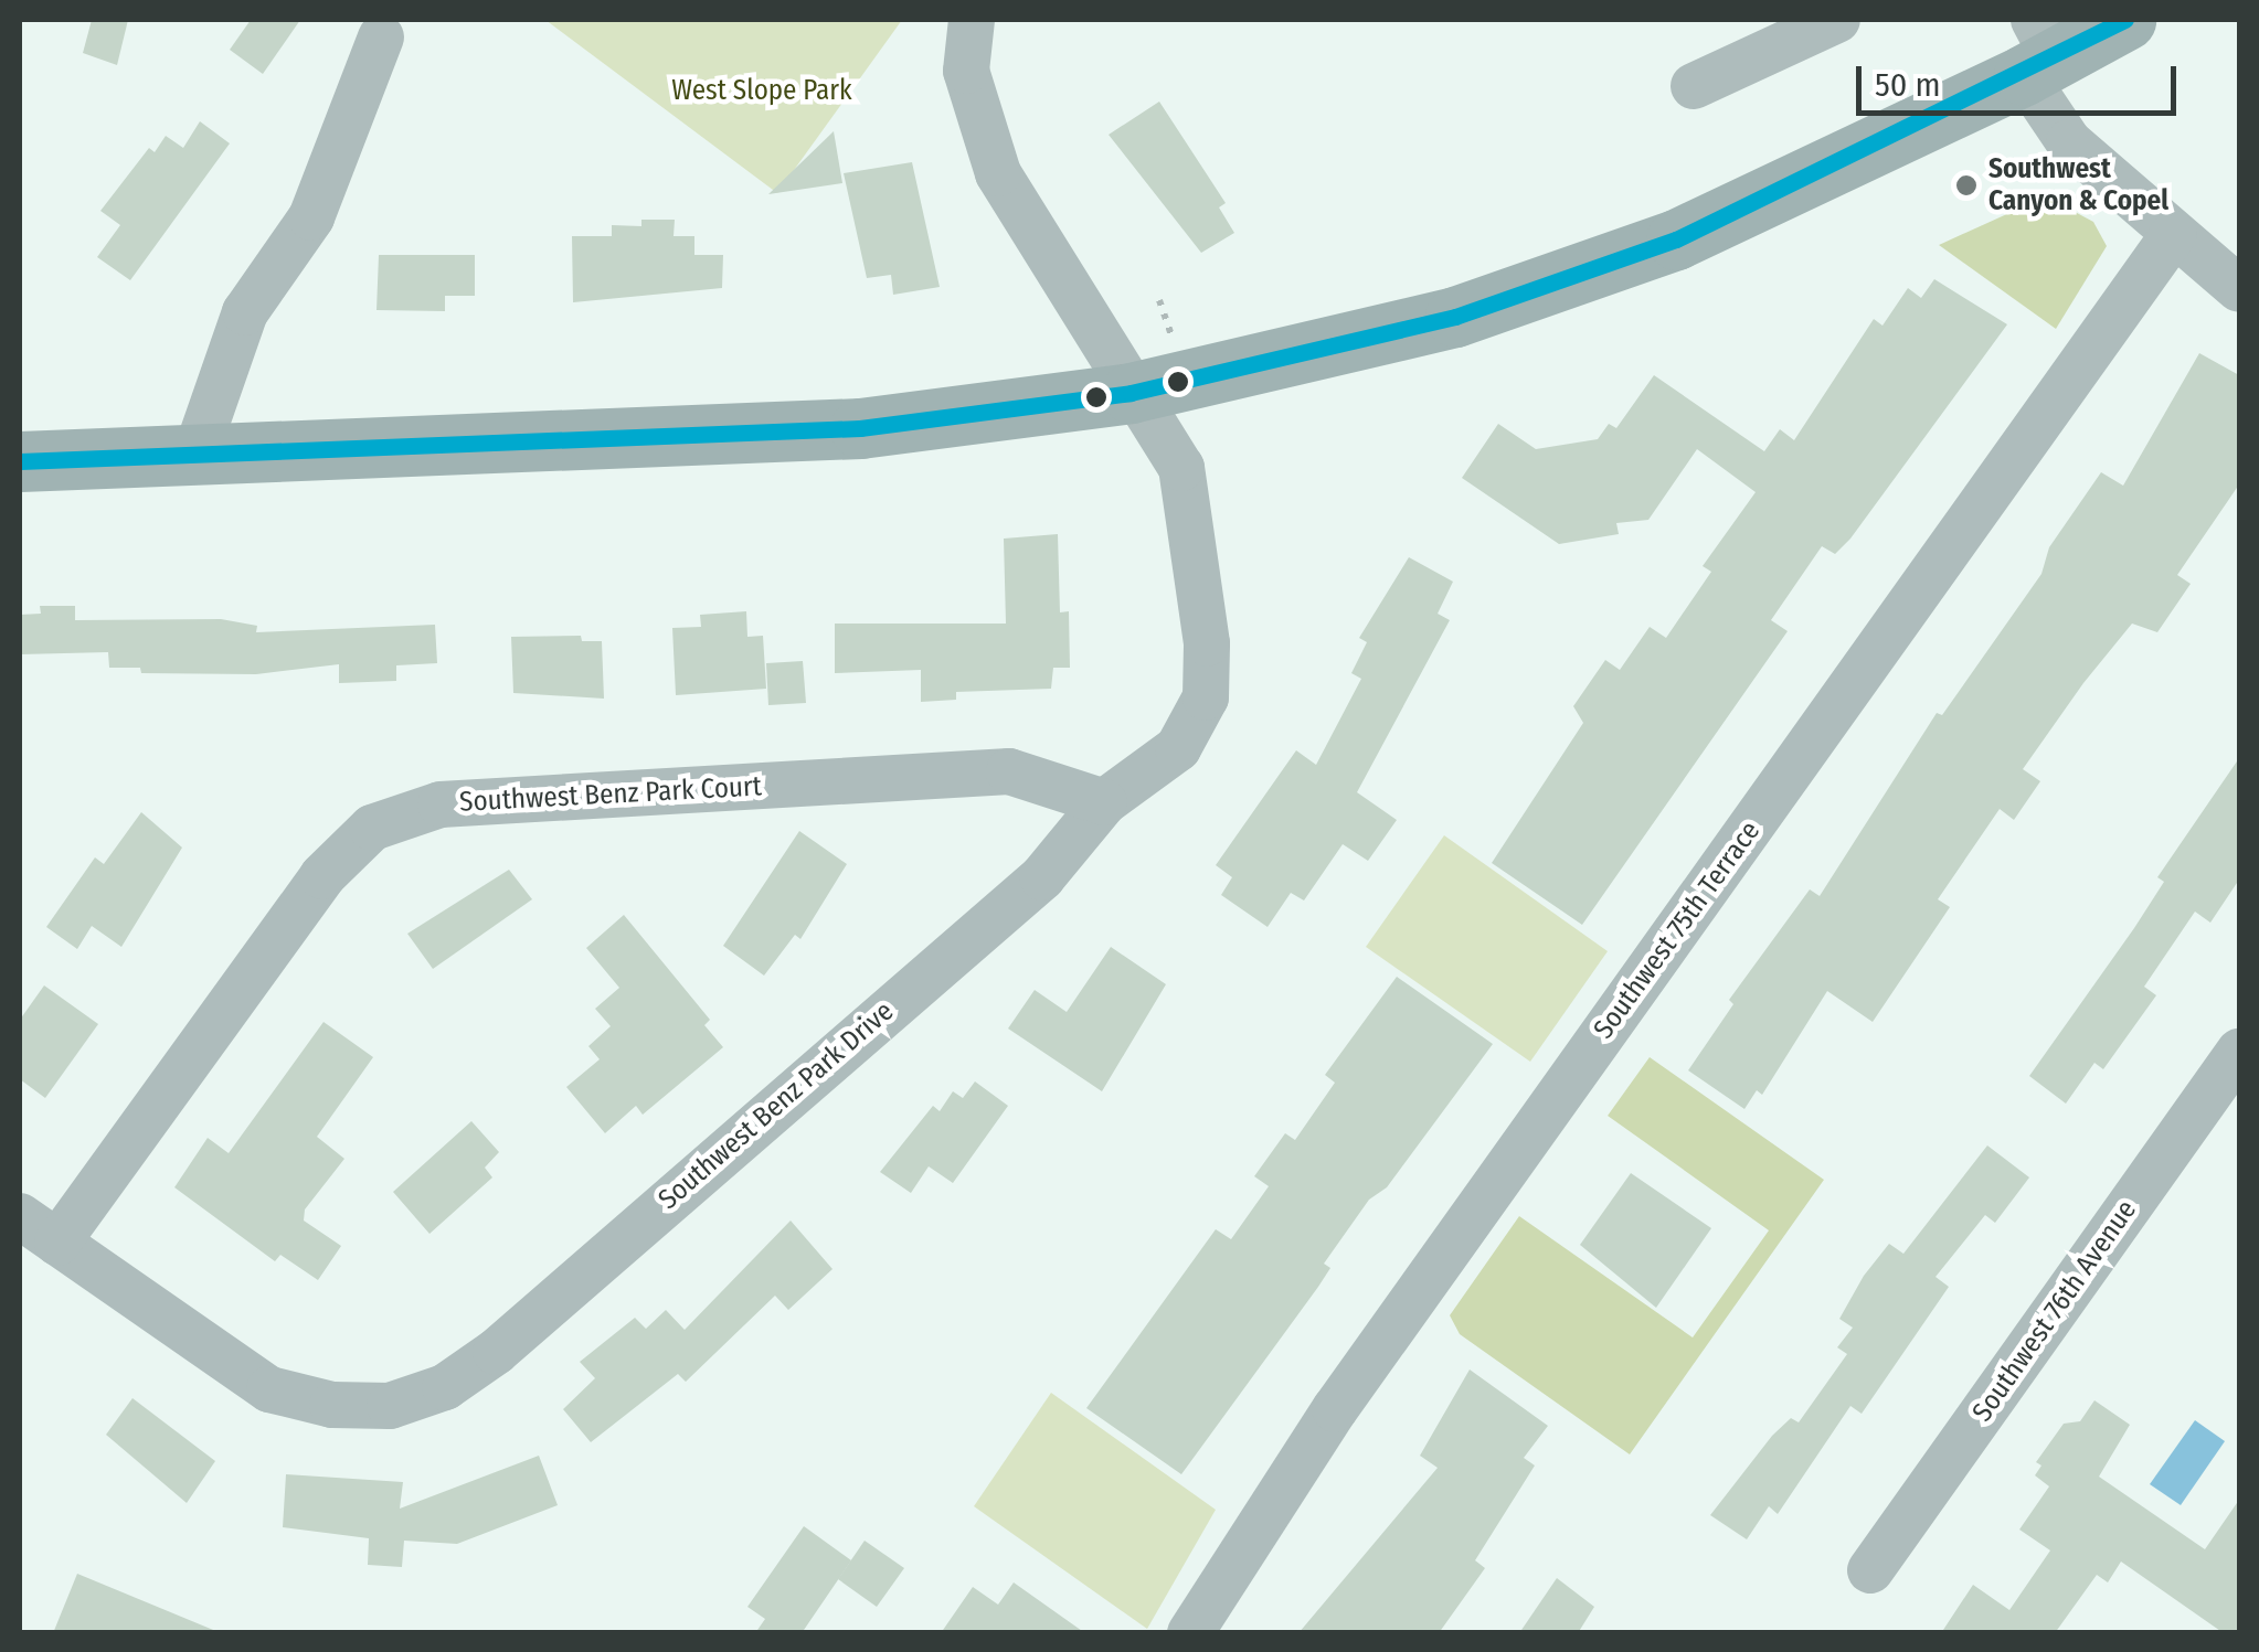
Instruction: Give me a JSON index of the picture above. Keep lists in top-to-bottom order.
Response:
{
  "streets": {
    "street": [
      "Southwest Benz Park Court",
      "Southwest 75th Terrace",
      "Southwest Benz Park Drive",
      "Southwest 76th Avenue"
    ]
  },
  "crossings": [
    ["Southwest Benz Park Court", "Southwest Benz Park Drive"]
  ],
  "parks": ["West Slope Park"],
  "places": ["Southwest Canyon & Copel"],
  "scale_bar": "50 m"
}
